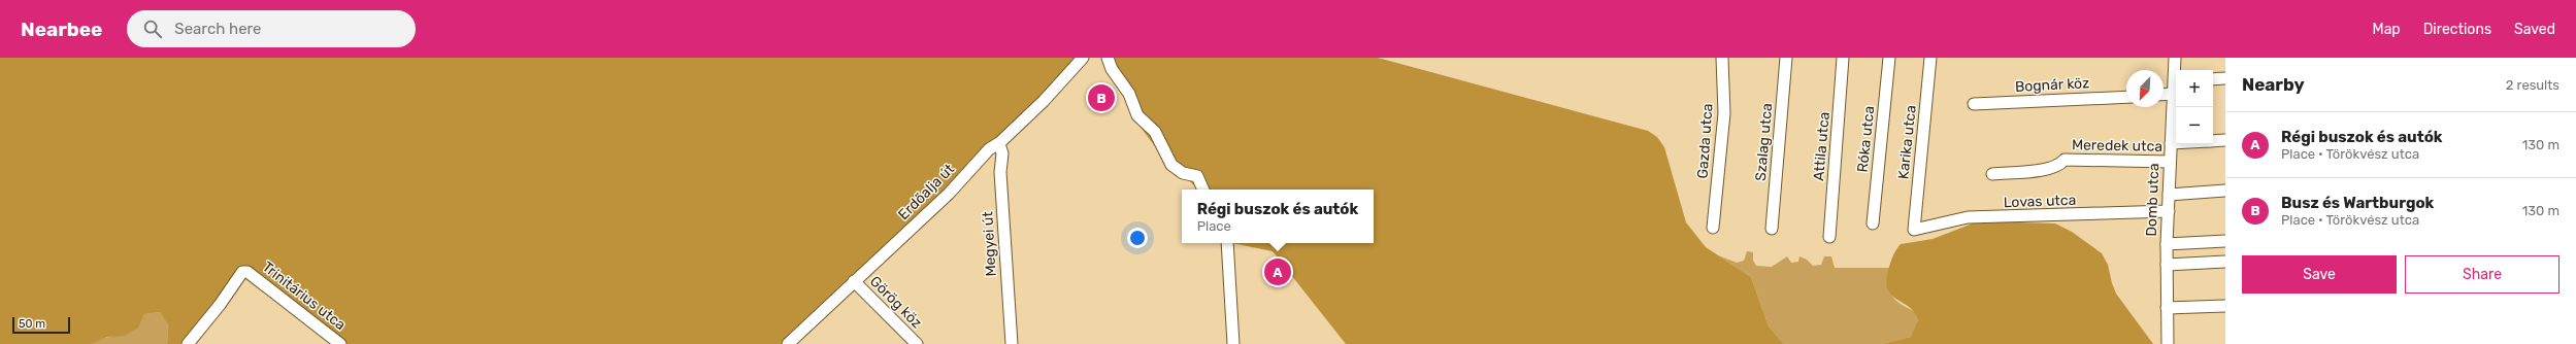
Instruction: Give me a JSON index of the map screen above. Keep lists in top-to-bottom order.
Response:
{
  "streets": {
    "street": [
      "Bognár köz",
      "Róka utca",
      "Gazda utca",
      "Szalag utca",
      "Karika utca",
      "Meredek utca",
      "Attila utca",
      "Erdőalja út",
      "Domb utca",
      "Lovas utca",
      "Megyei út",
      "Trinitárius utca",
      "Görög köz"
    ]
  },
  "crossings": [
    ["Karika utca", "Lovas utca"],
    ["Meredek utca", "Domb utca"],
    ["Erdőalja út", "Megyei út"],
    ["Erdőalja út", "Görög köz"],
    ["Domb utca", "Lovas utca"]
  ],
  "scale_bar": "50 m",
  "north": "bottom left",
  "page": {
    "header": "Nearbee",
    "search": "Search here",
    "nav": ["Map", "Directions", "Saved"],
    "heading": ["Nearby", "2 results"],
    "map_buttons": ["+", "−"],
    "pins": ["B", "A"],
    "list": [
      {
        "mark": "A",
        "name": "Régi buszok és autók",
        "note": "Place · Törökvész utca",
        "value": "130 m"
      },
      {
        "mark": "B",
        "name": "Busz és Wartburgok",
        "note": "Place · Törökvész utca",
        "value": "130 m"
      }
    ],
    "popup": ["Régi buszok és autók", "Place"],
    "buttons": ["Save", "Share"],
    "scale": "50 m"
  }
}
